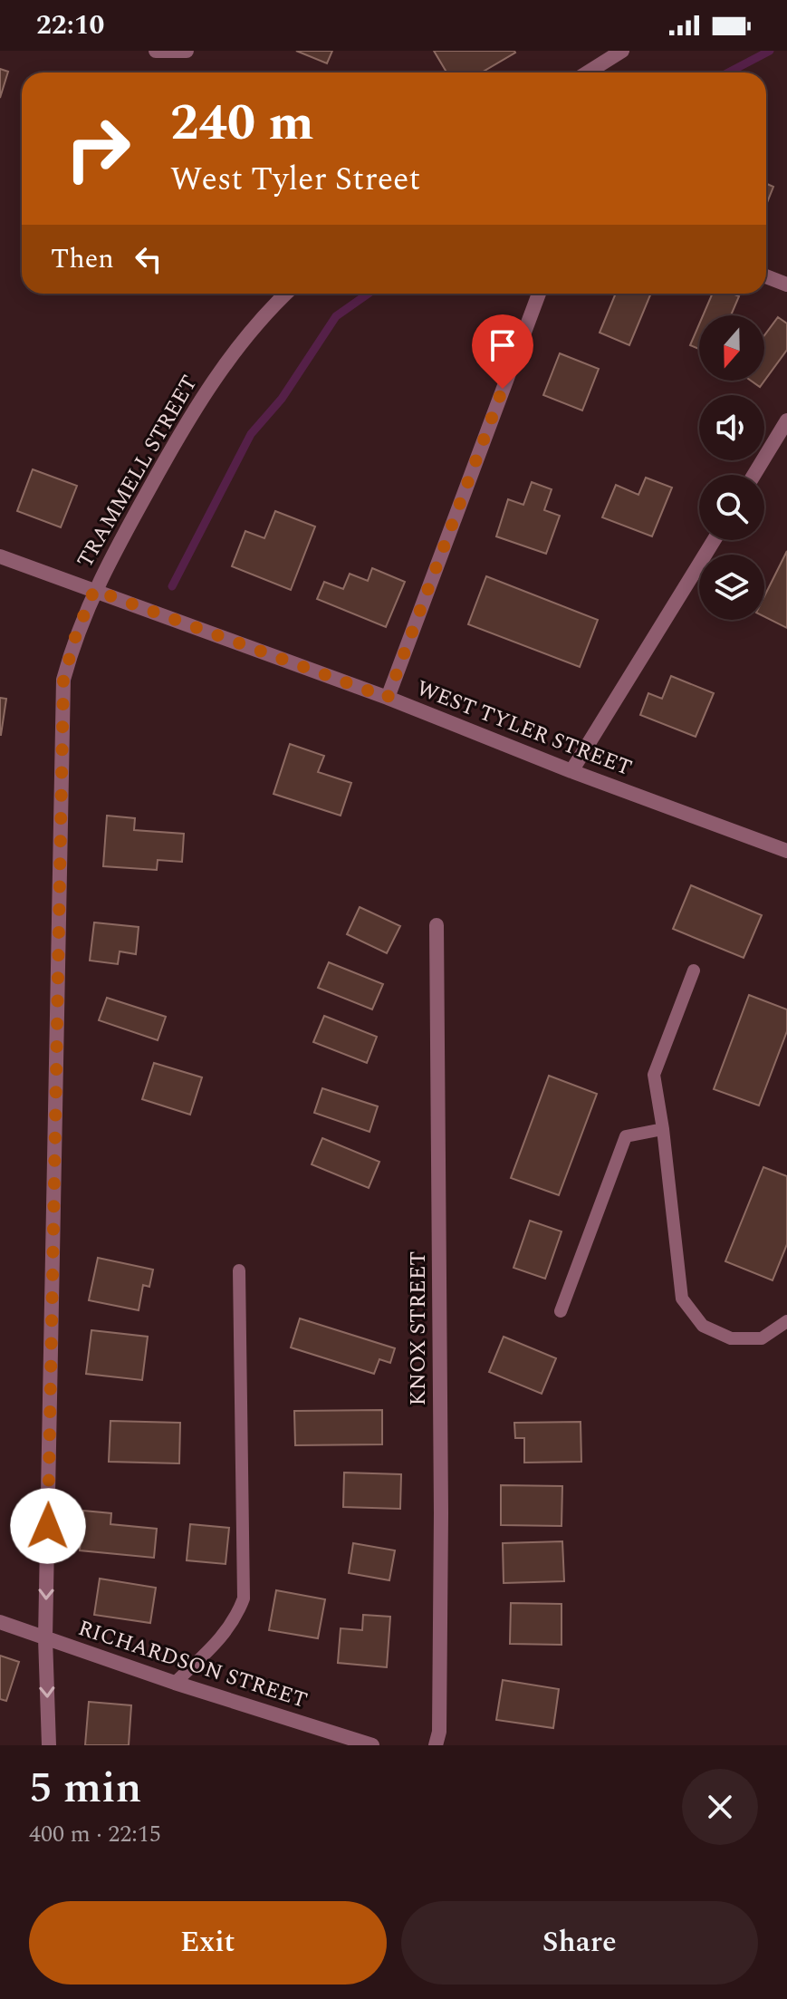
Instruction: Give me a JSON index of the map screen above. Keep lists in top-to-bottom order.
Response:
{
  "streets": {
    "street": [
      "TRAMMELL STREET",
      "WEST TYLER STREET",
      "KNOX STREET",
      "RICHARDSON STREET"
    ]
  },
  "crossings": [
    ["TRAMMELL STREET", "WEST TYLER STREET"],
    ["TRAMMELL STREET", "RICHARDSON STREET"]
  ],
  "one_way": ["TRAMMELL STREET"],
  "north": "bottom",
  "page": {
    "status": "22:10",
    "turn": ["240 m", "West Tyler Street"],
    "then": "Then",
    "heading": ["5 min", "400 m · 22:15"],
    "buttons": ["Exit", "Share"]
  }
}
